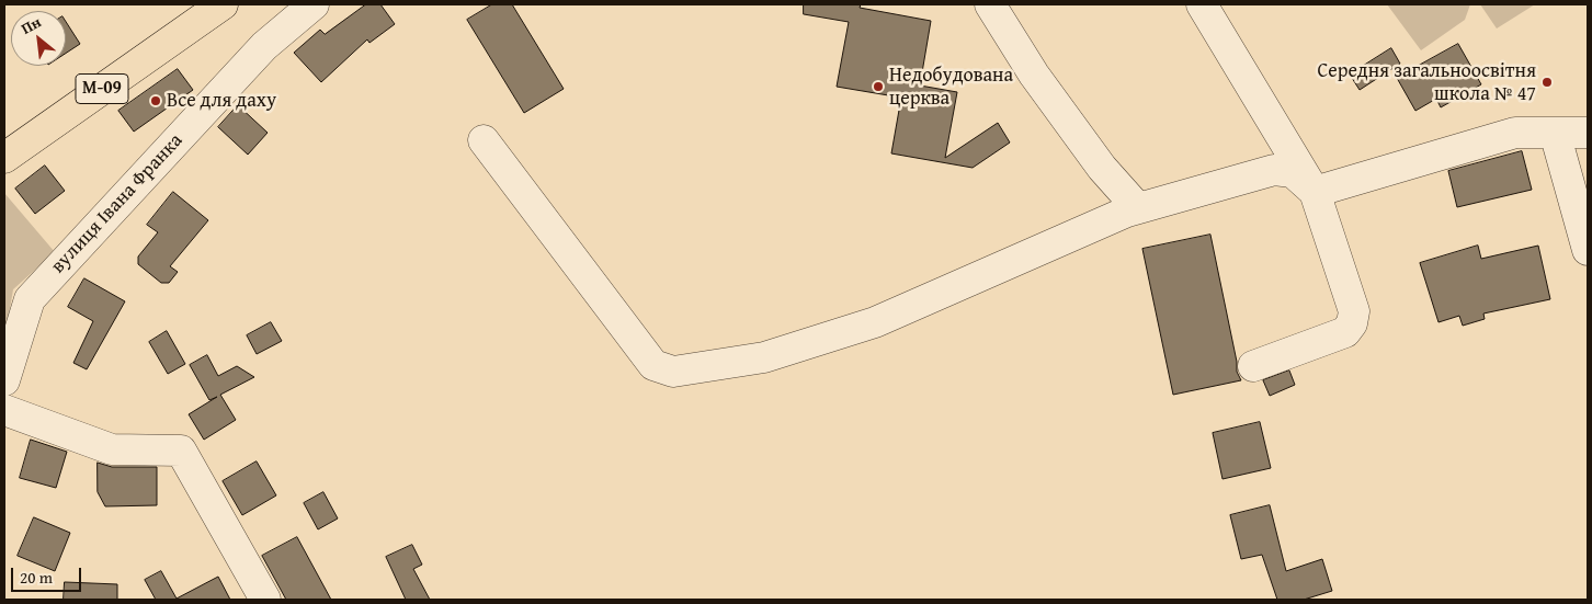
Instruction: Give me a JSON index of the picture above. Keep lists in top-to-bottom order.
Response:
{
  "streets": {
    "main road": ["М-09"],
    "street": ["вулиця Івана Франка"]
  },
  "places": ["Середня загальноосвітня школа № 47", "Недобудована церква", "Все для даху"],
  "scale_bar": "20 m",
  "north": "top left"
}
